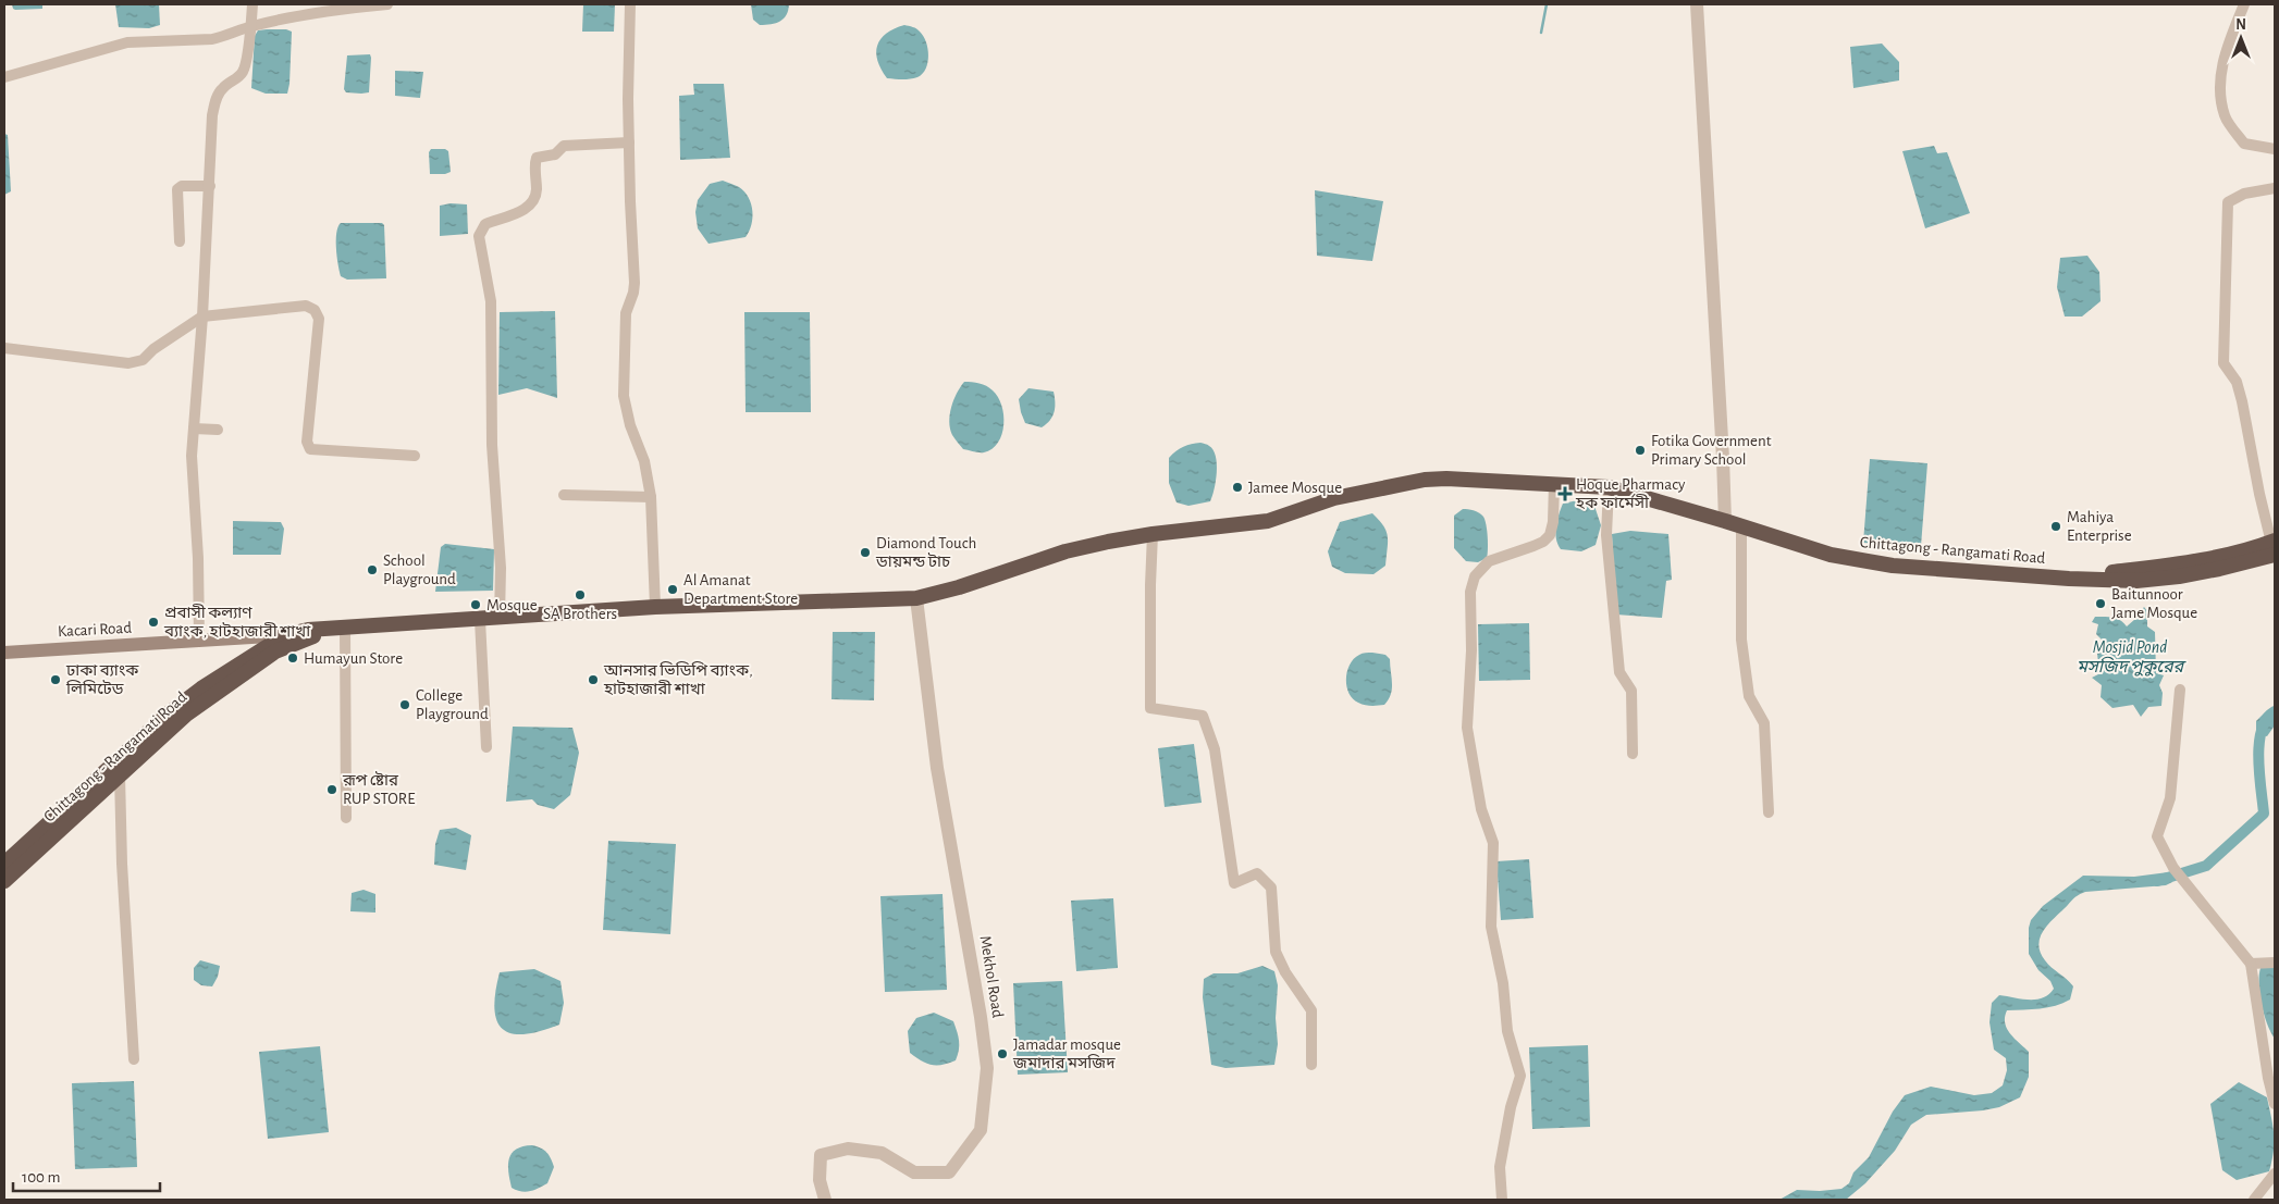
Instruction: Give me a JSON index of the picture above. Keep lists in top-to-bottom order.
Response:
{
  "streets": {
    "highway": ["Chittagong - Rangamati Road"],
    "main road": ["Kacari Road"],
    "street": ["Mekhol Road"]
  },
  "crossings": [
    ["Chittagong - Rangamati Road", "Kacari Road"],
    ["Chittagong - Rangamati Road", "Mekhol Road"]
  ],
  "water": ["Mosjid Pond মসজিদ পুকুরের"],
  "places": {
    "other": [
      "Fotika Government Primary School",
      "Jamee Mosque",
      "Mahiya Enterprise",
      "Diamond Touch ডায়মন্ড টাচ",
      "School Playground",
      "Al Amanat Department Store",
      "SA Brothers",
      "Baitunnoor Jame Mosque",
      "Mosque",
      "প্রবাসী কল্যাণ ব্যাংক, হাটহাজারী শাখা",
      "Humayun Store",
      "ঢাকা ব্যাংক লিমিটেড",
      "আনসার ভিডিপি ব্যাংক, হাটহাজারী শাখা",
      "College Playground",
      "রূপ ষ্টোর RUP STORE",
      "Jamadar mosque জমাদার মসজিদ"
    ],
    "health": ["Hoque Pharmacy হক ফার্মেসী"]
  },
  "scale_bar": "100 m",
  "north": "top"
}
